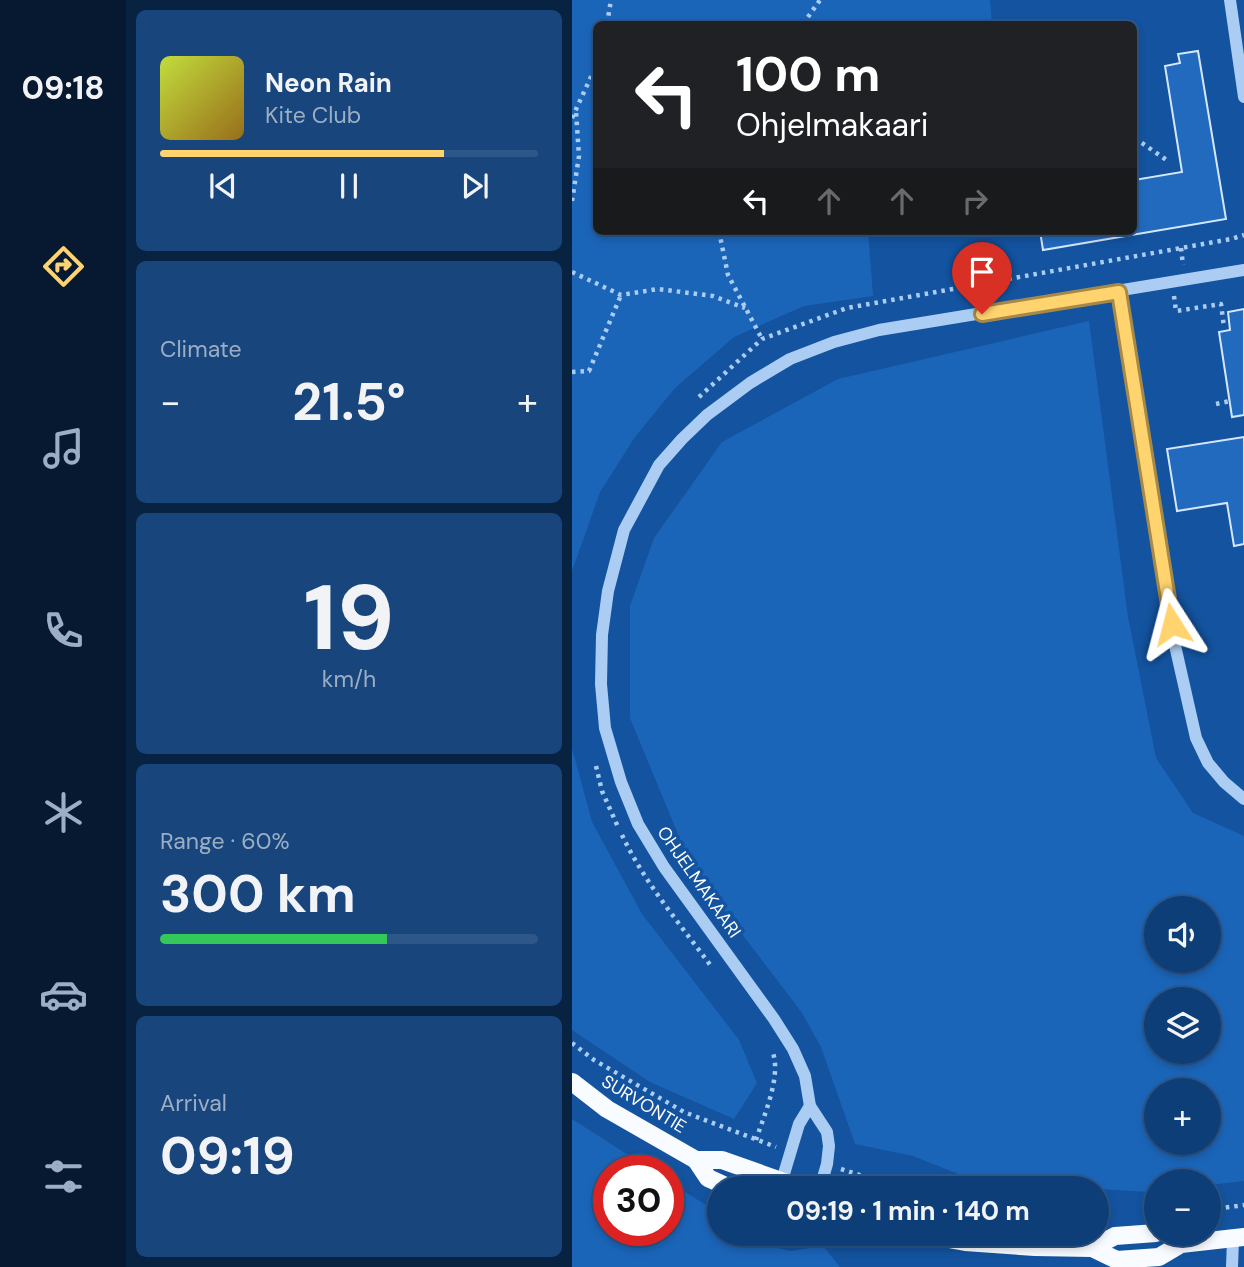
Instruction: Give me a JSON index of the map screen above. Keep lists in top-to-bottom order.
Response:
{
  "streets": {
    "main road": ["SURVONTIE"],
    "street": ["OHJELMAKAARI"]
  },
  "page": {
    "tabs": "09:18",
    "turn": ["100 m", "Ohjelmakaari"],
    "song": ["Neon Rain", "Kite Club"],
    "tile": [
      "Climate",
      ["19", "km/h"],
      ["Range · 60%", "300 km"],
      ["Arrival", "09:19"]
    ],
    "heat": ["−", "21.5°", "+"],
    "map_buttons": ["+", "−"],
    "limit": "30",
    "trip": "09:19 · 1 min · 140 m"
  }
}
